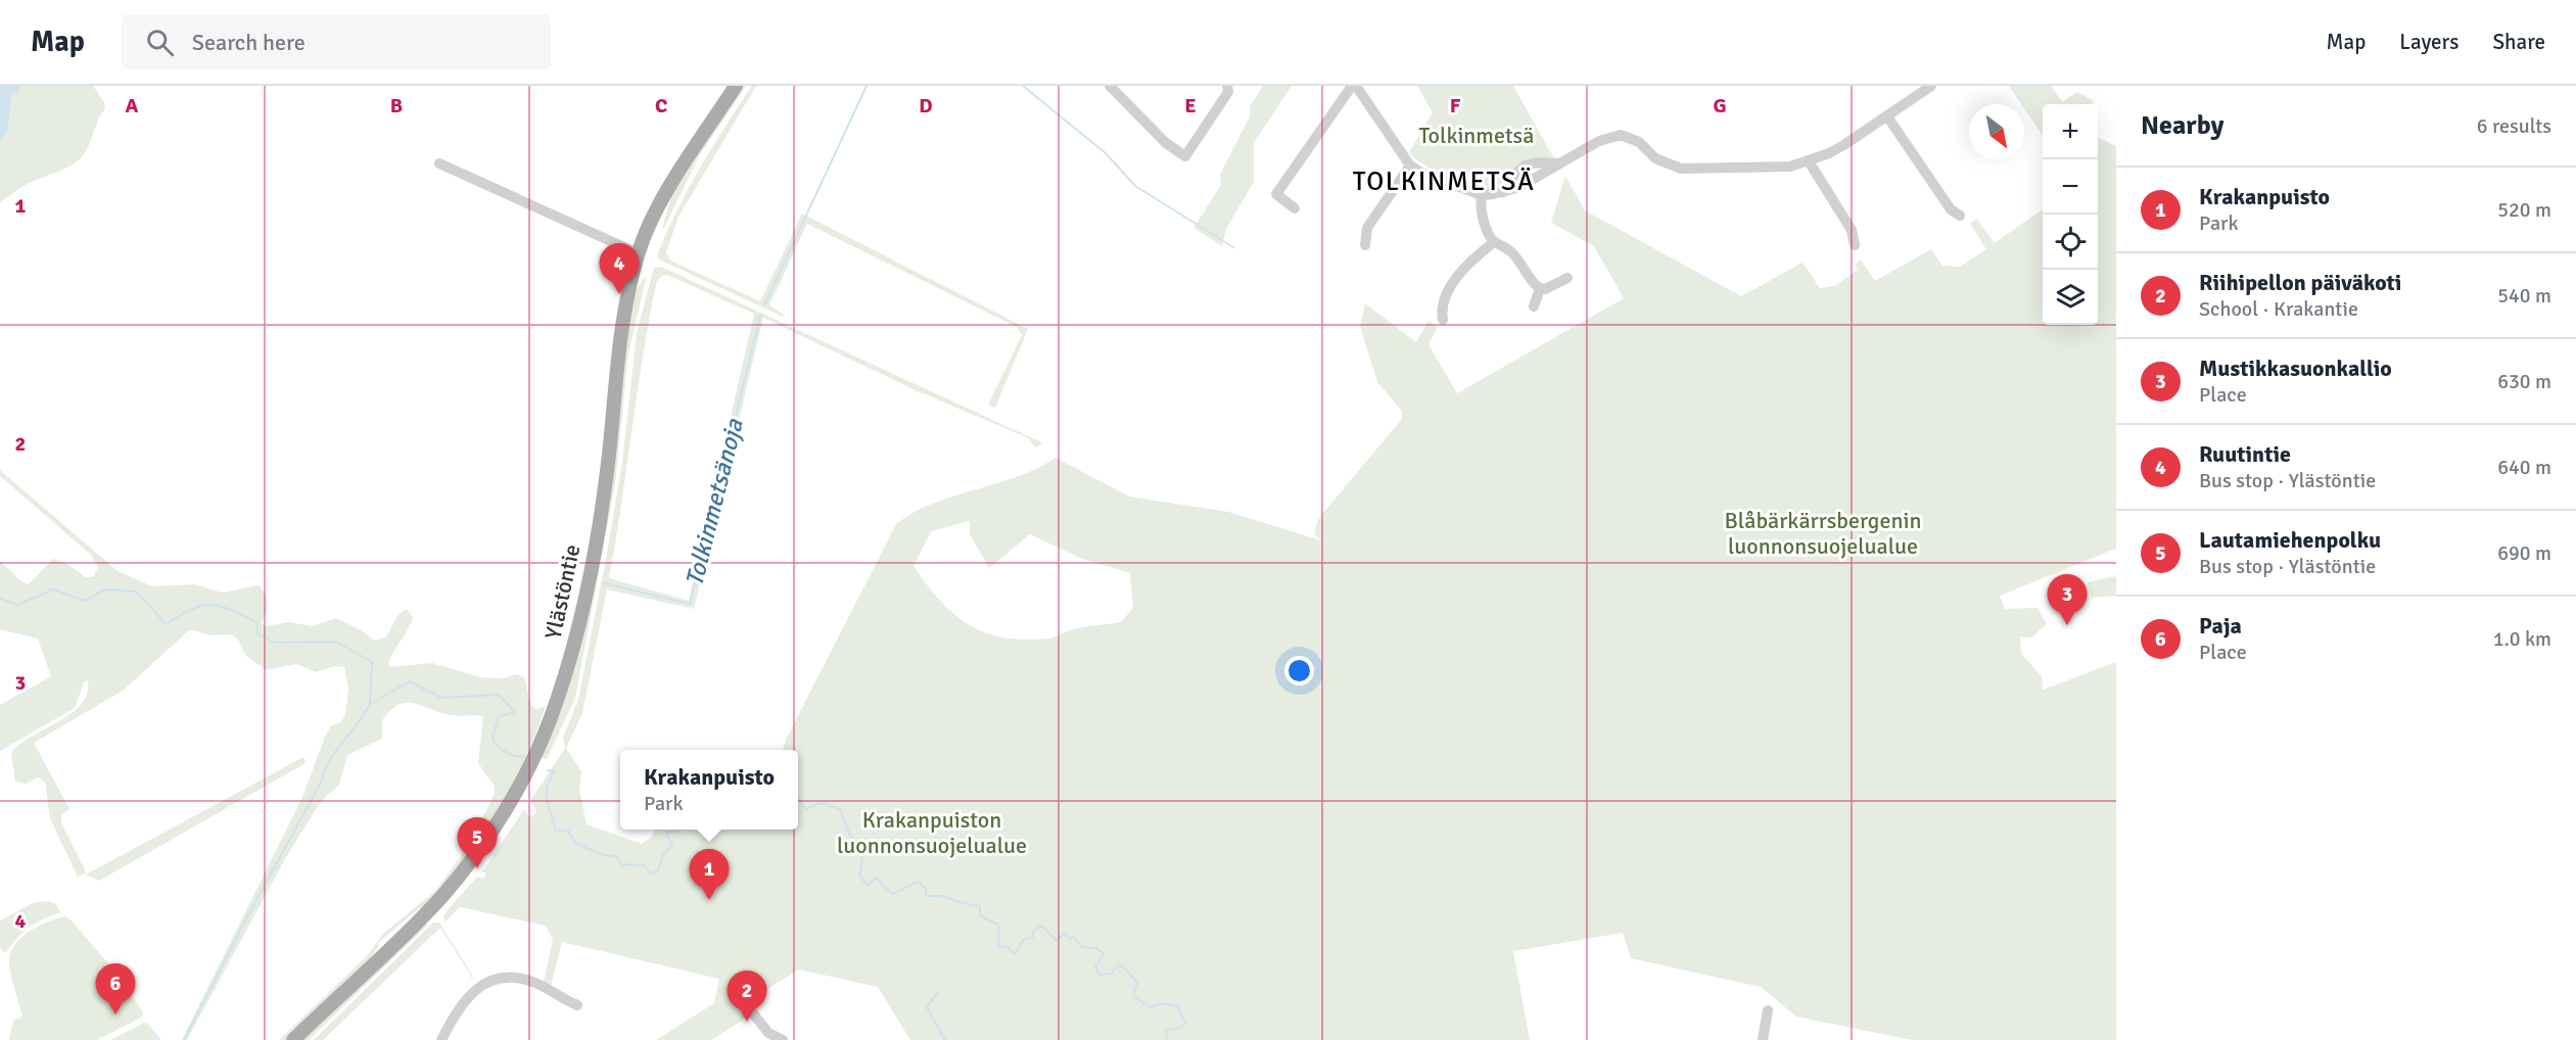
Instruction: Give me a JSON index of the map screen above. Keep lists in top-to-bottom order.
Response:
{
  "streets": {
    "main road": ["Ylästöntie"]
  },
  "districts": ["TOLKINMETSÄ"],
  "water": ["Tolkinmetsänoja"],
  "parks": ["Tolkinmetsä", "Blåbärkärrsbergenin luonnonsuojelualue", "Krakanpuiston luonnonsuojelualue"],
  "north": "bottom right",
  "page": {
    "header": "Map",
    "search": "Search here",
    "nav": ["Map", "Layers", "Share"],
    "heading": ["Nearby", "6 results"],
    "map_buttons": ["+", "−"],
    "list": [
      {
        "mark": "1",
        "name": "Krakanpuisto",
        "note": "Park",
        "value": "520 m"
      },
      {
        "mark": "2",
        "name": "Riihipellon päiväkoti",
        "note": "School · Krakantie",
        "value": "540 m"
      },
      {
        "mark": "3",
        "name": "Mustikkasuonkallio",
        "note": "Place",
        "value": "630 m"
      },
      {
        "mark": "4",
        "name": "Ruutintie",
        "note": "Bus stop · Ylästöntie",
        "value": "640 m"
      },
      {
        "mark": "5",
        "name": "Lautamiehenpolku",
        "note": "Bus stop · Ylästöntie",
        "value": "690 m"
      },
      {
        "mark": "6",
        "name": "Paja",
        "note": "Place",
        "value": "1.0 km"
      }
    ],
    "pins": [
      "4",
      "3",
      "5",
      "1",
      "6",
      "2"
    ],
    "popup": ["Krakanpuisto", "Park"]
  },
  "grid": {
    "columns": [
      "A",
      "B",
      "C",
      "D",
      "E",
      "F",
      "G"
    ],
    "rows": [
      "1",
      "2",
      "3",
      "4"
    ]
  }
}
